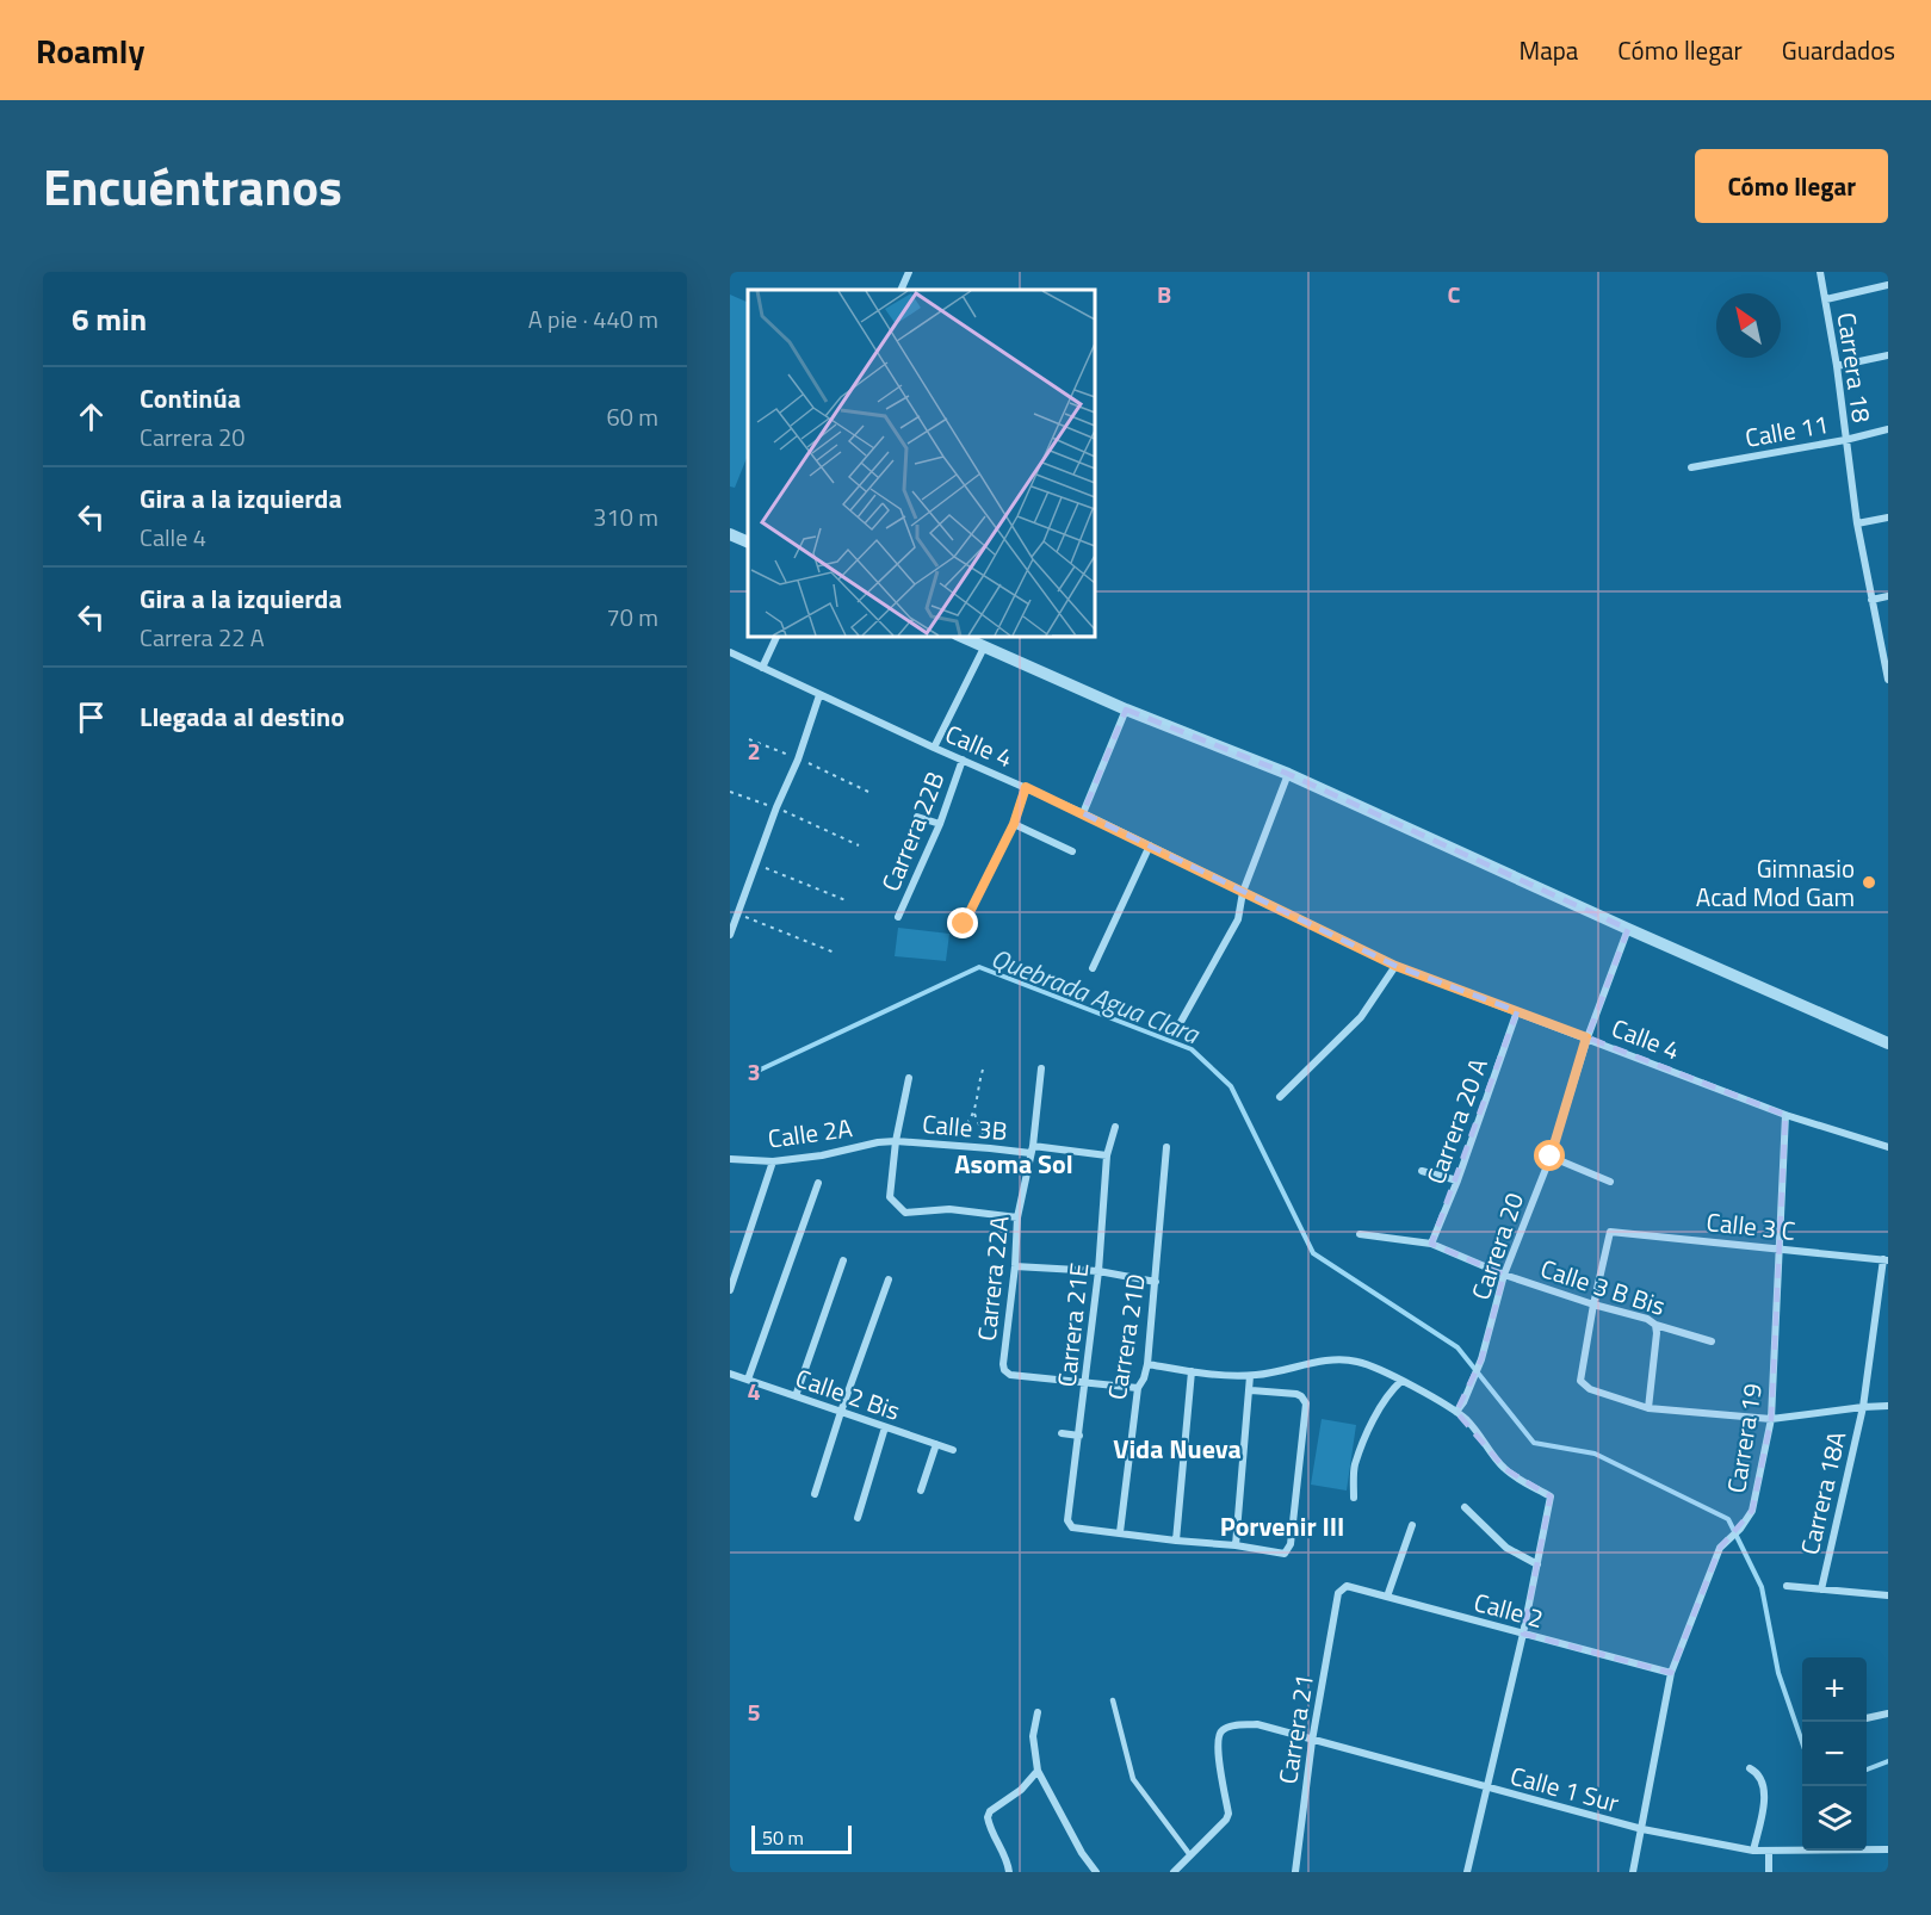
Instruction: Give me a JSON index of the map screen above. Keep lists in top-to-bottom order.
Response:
{
  "streets": {
    "street": [
      "Carrera 18",
      "Calle 11",
      "Calle 4",
      "Carrera 22B",
      "Carrera 20 A",
      "Calle 3B",
      "Calle 2A",
      "Calle 3 C",
      "Carrera 20",
      "Carrera 22A",
      "Calle 3 B Bis",
      "Carrera 21E",
      "Carrera 21D",
      "Calle 2 Bis",
      "Carrera 19",
      "Carrera 18A",
      "Calle 2",
      "Carrera 21",
      "Calle 1 Sur"
    ]
  },
  "crossings": [
    ["Carrera 18", "Calle 11"],
    ["Calle 4", "Carrera 22B"],
    ["Calle 4", "Carrera 20 A"],
    ["Calle 4", "Carrera 20"],
    ["Calle 4", "Carrera 19"],
    ["Carrera 20 A", "Calle 3 B Bis"],
    ["Calle 3B", "Calle 2A"],
    ["Calle 3B", "Carrera 22A"],
    ["Calle 3B", "Carrera 21E"],
    ["Calle 3 C", "Calle 3 B Bis"],
    ["Calle 3 C", "Carrera 19"],
    ["Calle 3 C", "Carrera 18A"],
    ["Carrera 20", "Calle 3 B Bis"],
    ["Carrera 22A", "Carrera 21E"],
    ["Carrera 21E", "Carrera 21D"],
    ["Carrera 19", "Calle 2"],
    ["Carrera 19", "Calle 1 Sur"],
    ["Calle 2", "Carrera 21"],
    ["Carrera 21", "Calle 1 Sur"]
  ],
  "districts": ["Asoma Sol", "Vida Nueva", "Porvenir III"],
  "water": ["Quebrada Agua Clara"],
  "places": ["Gimnasio Acad Mod Gam"],
  "scale_bar": "50 m",
  "north": "top left",
  "page": {
    "header": "Roamly",
    "nav": ["Mapa", "Cómo llegar", "Guardados"],
    "title": "Encuéntranos",
    "buttons": "Cómo llegar",
    "heading": ["6 min", "A pie · 440 m"],
    "list": [
      ["Continúa", "Carrera 20", "60 m"],
      ["Gira a la izquierda", "Calle 4", "310 m"],
      ["Gira a la izquierda", "Carrera 22 A", "70 m"],
      "Llegada al destino"
    ],
    "map_buttons": ["+", "−"],
    "scale": "50 m"
  },
  "grid": {
    "columns": ["B", "C"],
    "rows": [
      "2",
      "3",
      "4",
      "5"
    ]
  }
}
